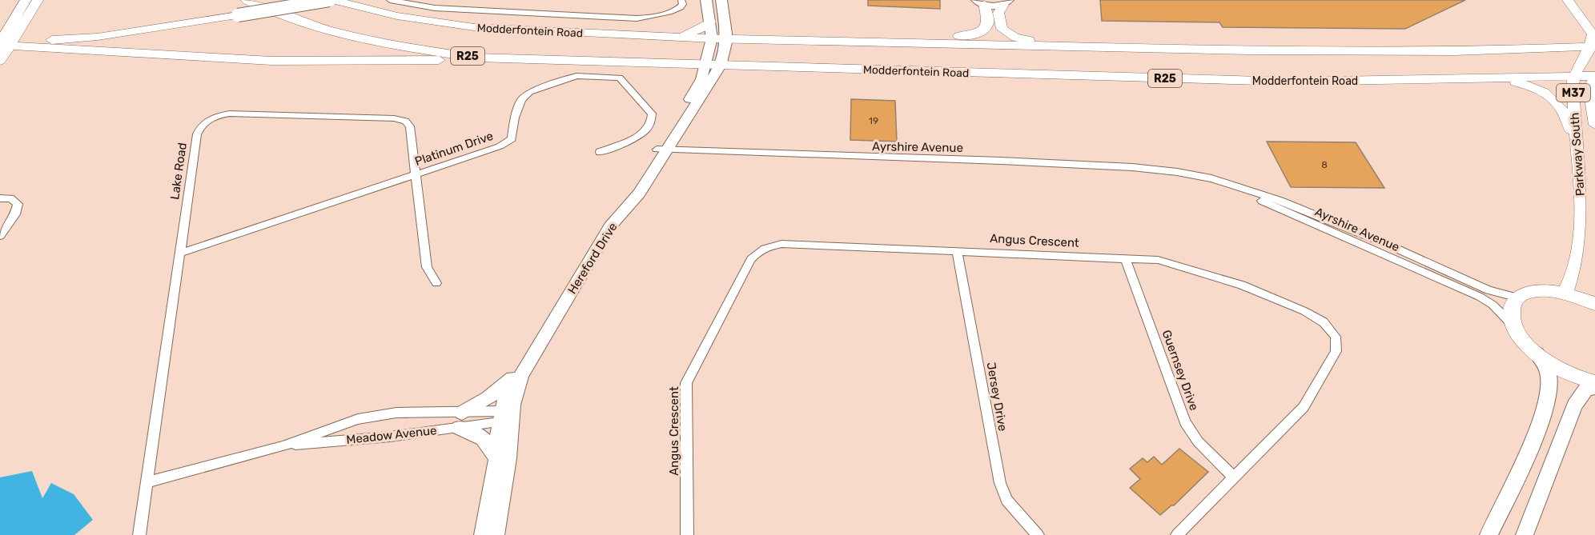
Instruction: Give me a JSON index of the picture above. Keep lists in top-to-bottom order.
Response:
{
  "streets": {
    "main road": [
      "Modderfontein Road",
      "R25",
      "M37",
      "Parkway South"
    ],
    "street": [
      "Ayrshire Avenue",
      "Platinum Drive",
      "Lake Road",
      "Angus Crescent",
      "Hereford Drive",
      "Guernsey Drive",
      "Jersey Drive",
      "Meadow Avenue"
    ]
  },
  "crossings": [
    ["Modderfontein Road", "M37"],
    ["Modderfontein Road", "Parkway South"],
    ["Modderfontein Road", "Hereford Drive"],
    ["Ayrshire Avenue", "Hereford Drive"],
    ["Platinum Drive", "Lake Road"],
    ["Lake Road", "Meadow Avenue"],
    ["Angus Crescent", "Guernsey Drive"],
    ["Angus Crescent", "Jersey Drive"],
    ["Hereford Drive", "Meadow Avenue"]
  ],
  "house_numbers": ["19", "8"]
}
